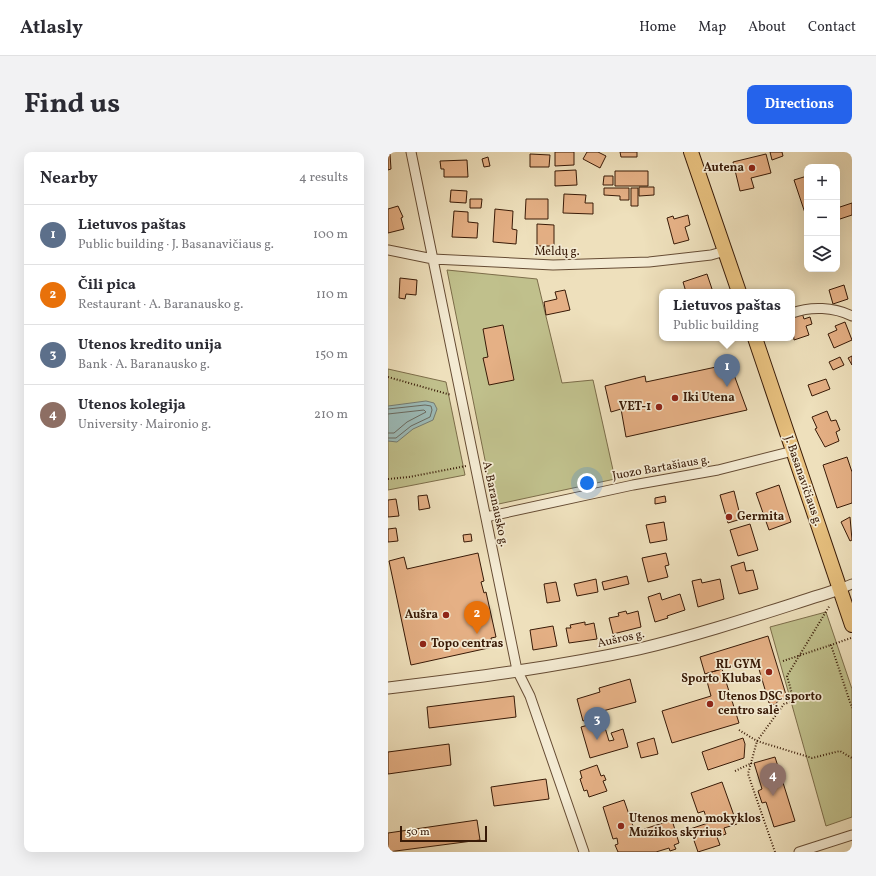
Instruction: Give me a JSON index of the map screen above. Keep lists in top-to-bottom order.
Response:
{
  "streets": {
    "main road": ["J. Basanavičiaus g."],
    "street": [
      "Meldų g.",
      "Juozo Bartašiaus g.",
      "A. Baranausko g.",
      "Aušros g."
    ]
  },
  "crossings": [
    ["Meldų g.", "A. Baranausko g."],
    ["Juozo Bartašiaus g.", "J. Basanavičiaus g."],
    ["Juozo Bartašiaus g.", "A. Baranausko g."],
    ["J. Basanavičiaus g.", "Aušros g."],
    ["A. Baranausko g.", "Aušros g."]
  ],
  "places": [
    "Autena",
    "Iki Utena",
    "VET-1",
    "Germita",
    "Aušra",
    "Topo centras",
    "RL GYM Sporto Klubas",
    "Utenos DSC sporto centro salė",
    "Utenos meno mokyklos Muzikos skyrius"
  ],
  "scale_bar": "50 m",
  "page": {
    "header": "Atlasly",
    "nav": [
      "Home",
      "Map",
      "About",
      "Contact"
    ],
    "title": "Find us",
    "buttons": "Directions",
    "heading": ["Nearby", "4 results"],
    "map_buttons": ["+", "−"],
    "list": [
      {
        "mark": "1",
        "name": "Lietuvos paštas",
        "note": "Public building · J. Basanavičiaus g.",
        "value": "100 m"
      },
      {
        "mark": "2",
        "name": "Čili pica",
        "note": "Restaurant · A. Baranausko g.",
        "value": "110 m"
      },
      {
        "mark": "3",
        "name": "Utenos kredito unija",
        "note": "Bank · A. Baranausko g.",
        "value": "150 m"
      },
      {
        "mark": "4",
        "name": "Utenos kolegija",
        "note": "University · Maironio g.",
        "value": "210 m"
      }
    ],
    "popup": ["Lietuvos paštas", "Public building"],
    "pins": [
      "1",
      "2",
      "3",
      "4"
    ],
    "scale": "50 m"
  }
}
